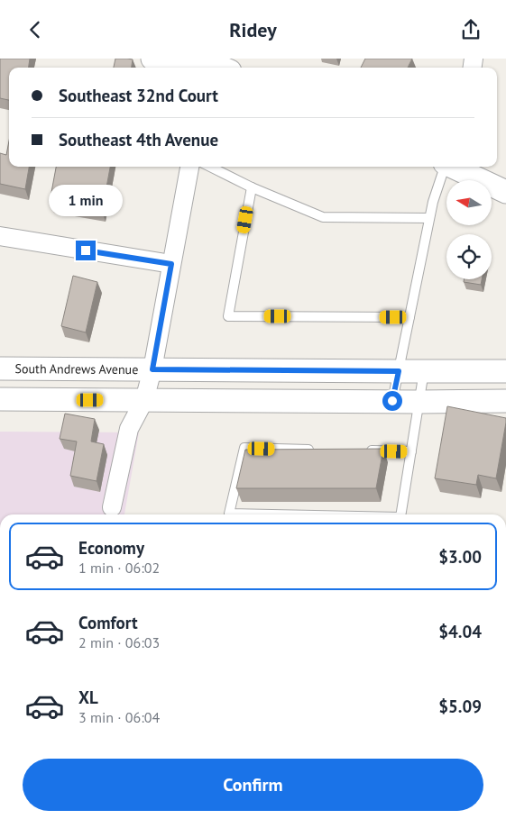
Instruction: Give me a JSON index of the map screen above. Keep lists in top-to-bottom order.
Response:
{
  "streets": {
    "street": ["South Andrews Avenue"]
  },
  "north": "left",
  "page": {
    "header": "Ridey",
    "banner": ["Southeast 32nd Court", "Southeast 4th Avenue"],
    "bubble": "1 min",
    "list": [
      {
        "name": "Economy",
        "note": "1 min · 06:02",
        "value": "$3.00"
      },
      {
        "name": "Comfort",
        "note": "2 min · 06:03",
        "value": "$4.04"
      },
      {
        "name": "XL",
        "note": "3 min · 06:04",
        "value": "$5.09"
      }
    ],
    "buttons": "Confirm"
  }
}
